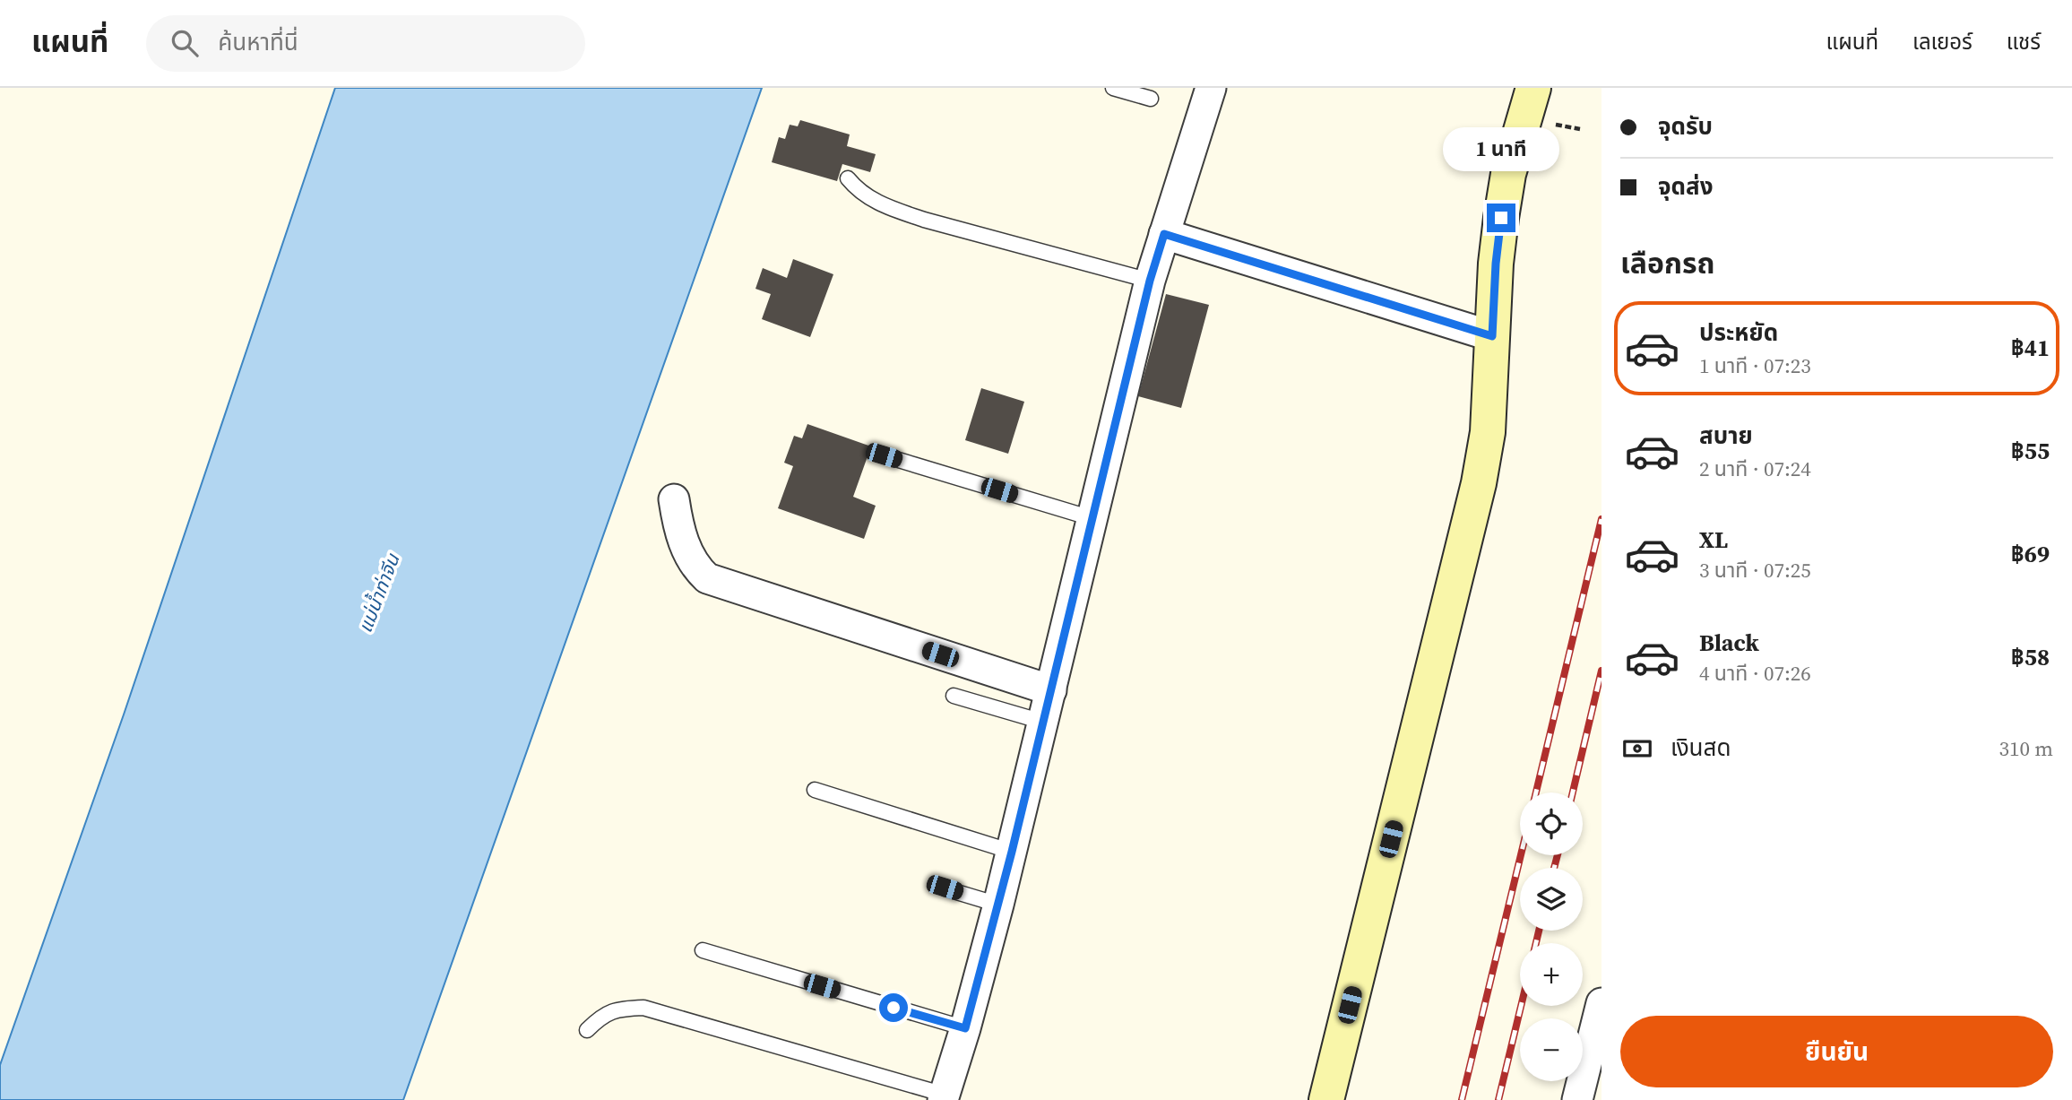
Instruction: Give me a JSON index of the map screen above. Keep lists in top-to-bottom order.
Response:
{
  "water": ["แม่น้ำท่าจีน"],
  "page": {
    "header": "แผนที่",
    "search": "ค้นหาที่นี่",
    "nav": ["แผนที่", "เลเยอร์", "แชร์"],
    "banner": ["จุดรับ", "จุดส่ง"],
    "bubble": "1 นาที",
    "heading": "เลือกรถ",
    "list": [
      {
        "name": "ประหยัด",
        "note": "1 นาที · 07:23",
        "value": "฿41"
      },
      {
        "name": "สบาย",
        "note": "2 นาที · 07:24",
        "value": "฿55"
      },
      {
        "name": "XL",
        "note": "3 นาที · 07:25",
        "value": "฿69"
      },
      {
        "name": "Black",
        "note": "4 นาที · 07:26",
        "value": "฿58"
      }
    ],
    "pay": ["เงินสด", "310 m"],
    "map_buttons": ["+", "−"],
    "buttons": "ยืนยัน"
  }
}
